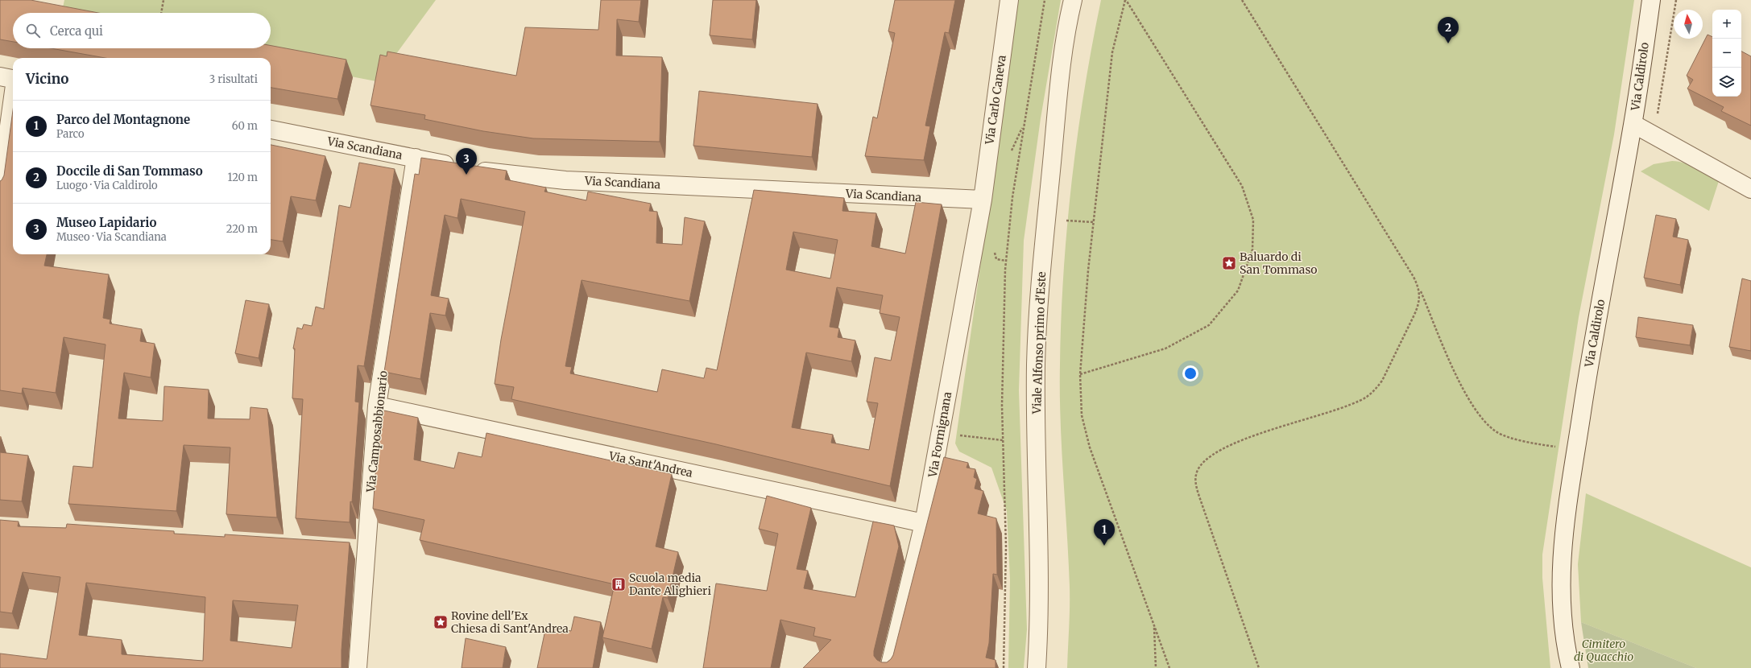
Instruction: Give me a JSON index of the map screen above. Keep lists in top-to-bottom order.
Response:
{
  "streets": {
    "street": [
      "Via Caldirolo",
      "Via Carlo Caneva",
      "Via Scandiana",
      "Viale Alfonso primo d'Este",
      "Via Camposabbionario",
      "Via Formignana",
      "Via Sant'Andrea"
    ]
  },
  "crossings": [
    ["Via Carlo Caneva", "Via Scandiana"],
    ["Via Carlo Caneva", "Via Formignana"],
    ["Via Scandiana", "Via Camposabbionario"],
    ["Via Scandiana", "Via Formignana"],
    ["Via Camposabbionario", "Via Sant'Andrea"],
    ["Via Formignana", "Via Sant'Andrea"]
  ],
  "parks": ["Cimitero di Quacchio"],
  "places": {
    "place": ["Baluardo di San Tommaso", "Rovine dell'Ex Chiesa di Sant'Andrea"],
    "building": ["Scuola media Dante Alighieri"]
  },
  "north": "top",
  "page": {
    "map_buttons": ["+", "−"],
    "search": "Cerca qui",
    "pins": ["2", "3", "1"],
    "heading": ["Vicino", "3 risultati"],
    "list": [
      {
        "mark": "1",
        "name": "Parco del Montagnone",
        "note": "Parco",
        "value": "60 m"
      },
      {
        "mark": "2",
        "name": "Doccile di San Tommaso",
        "note": "Luogo · Via Caldirolo",
        "value": "120 m"
      },
      {
        "mark": "3",
        "name": "Museo Lapidario",
        "note": "Museo · Via Scandiana",
        "value": "220 m"
      }
    ]
  }
}
